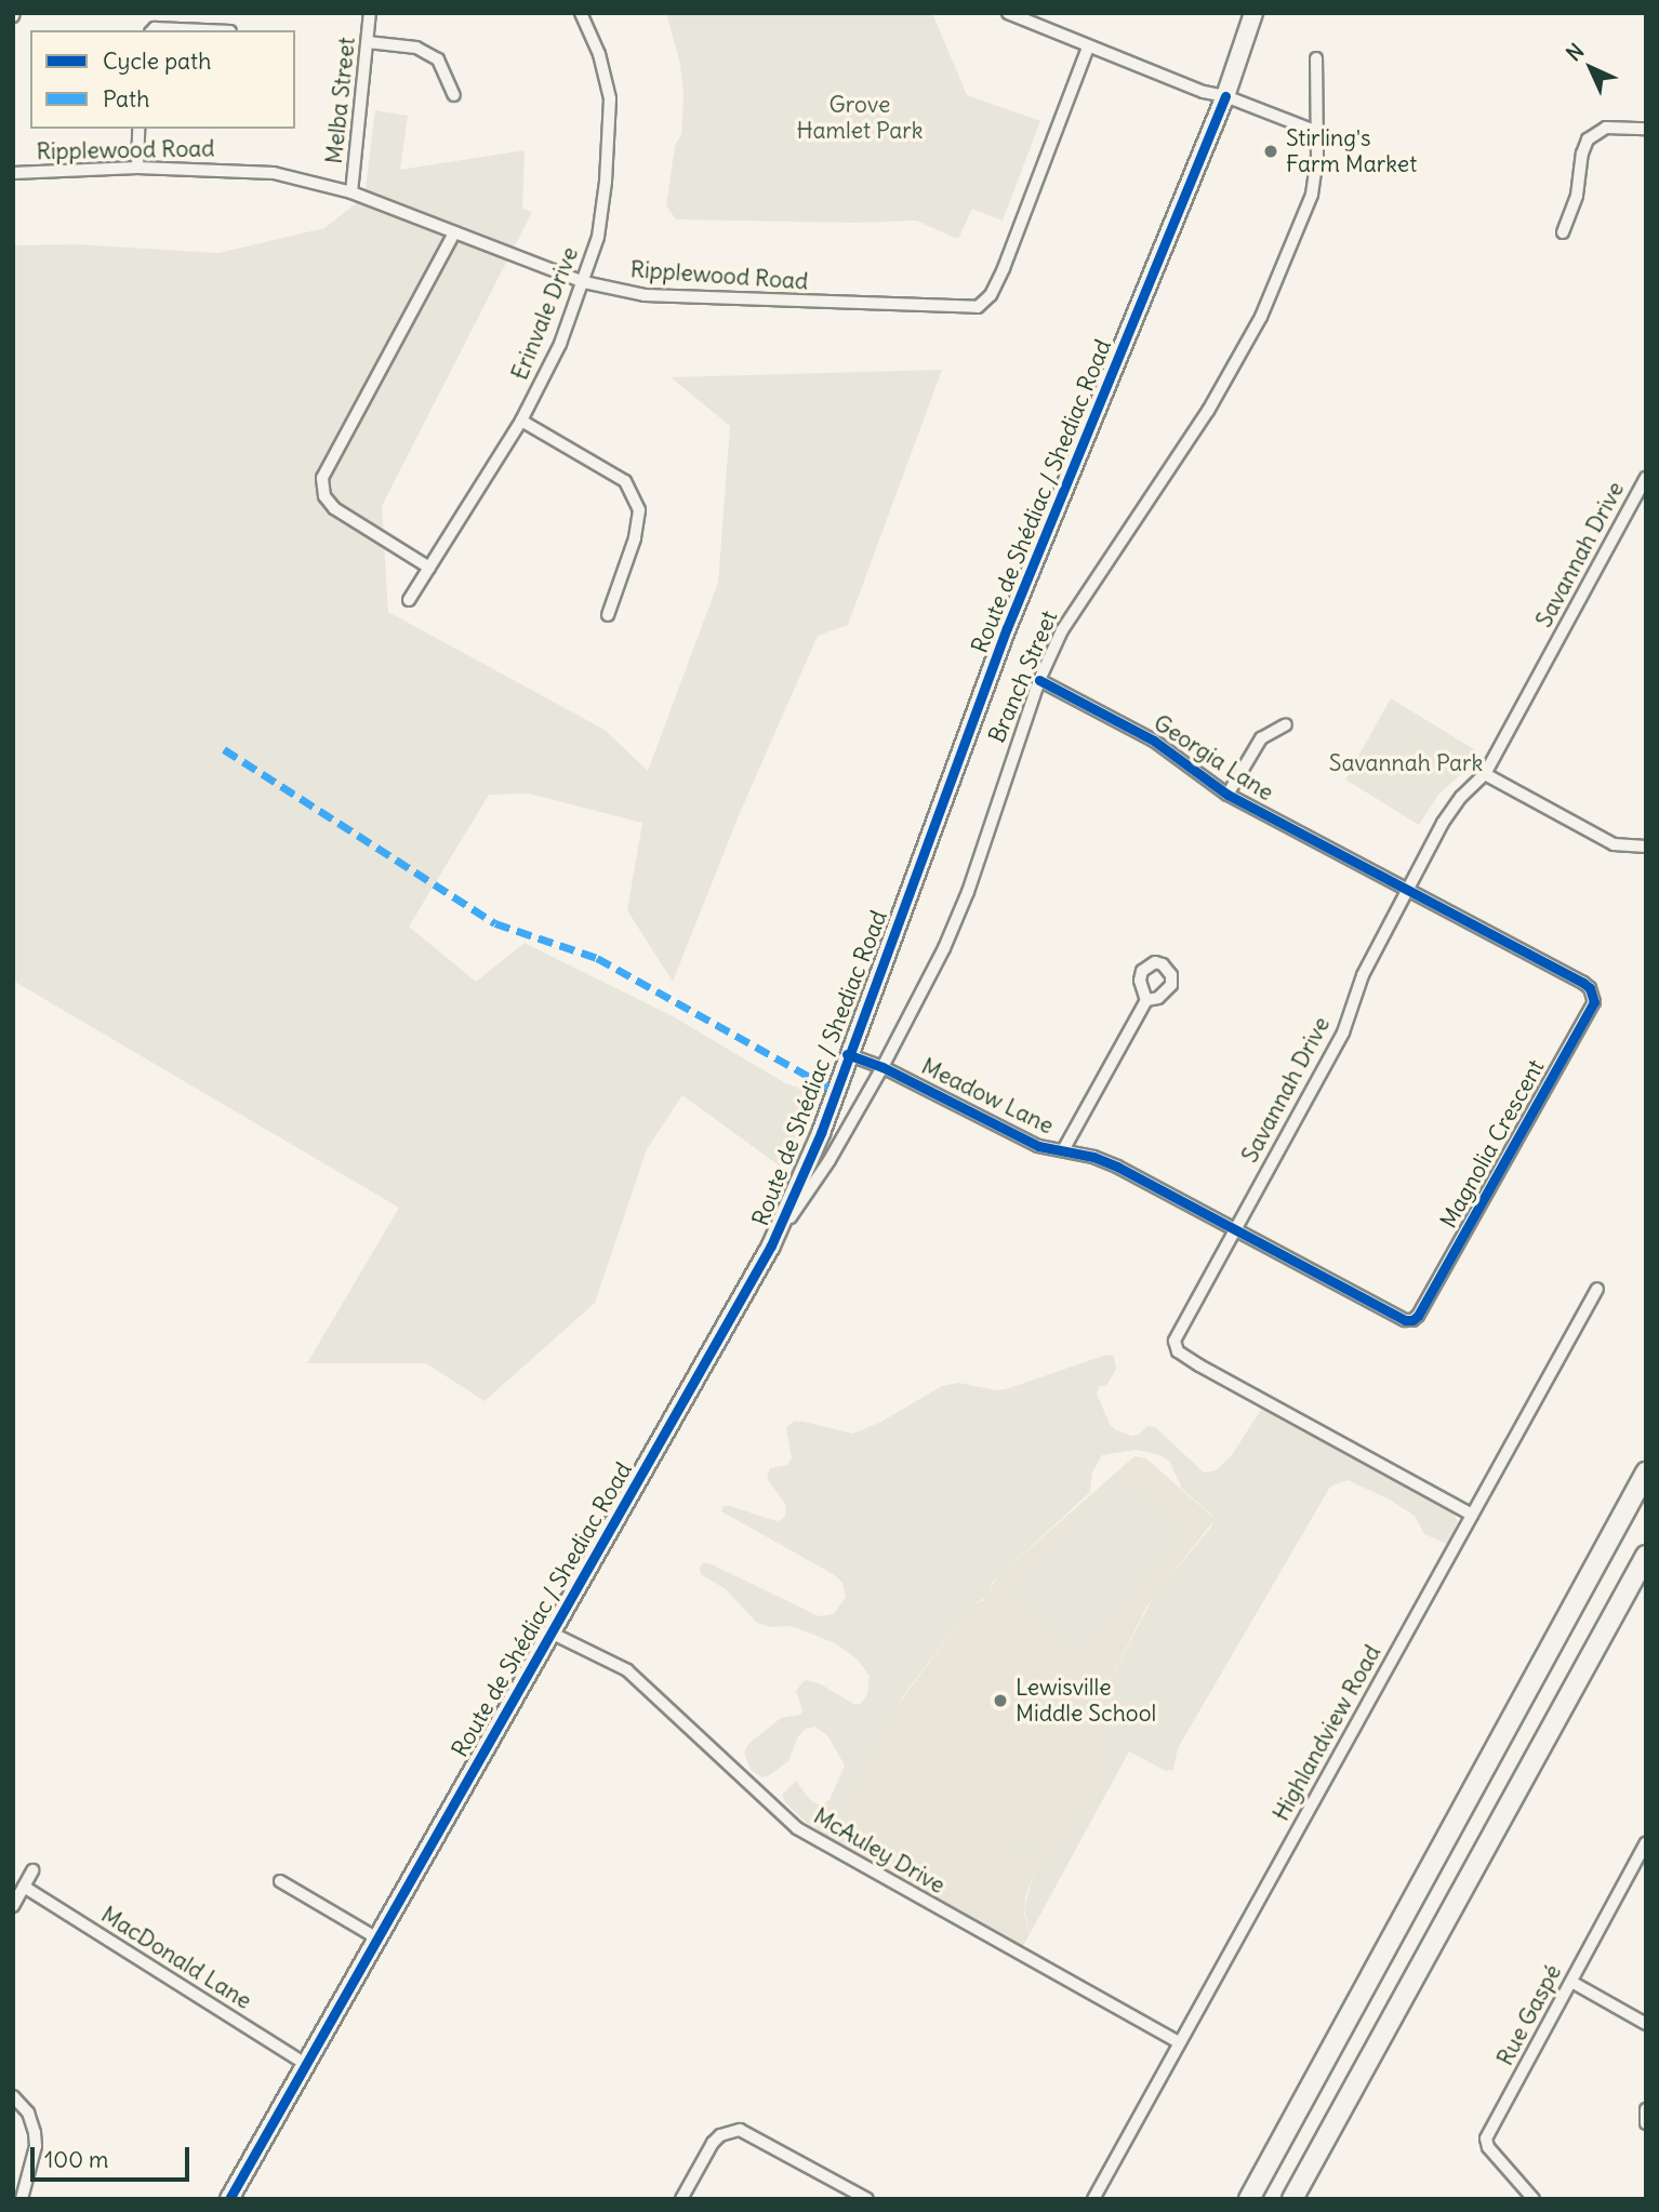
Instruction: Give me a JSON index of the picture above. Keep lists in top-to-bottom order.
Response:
{
  "streets": {
    "main road": ["Route de Shédiac / Shediac Road"],
    "street": [
      "Melba Street",
      "Ripplewood Road",
      "Erinvale Drive",
      "Savannah Drive",
      "Branch Street",
      "Georgia Lane",
      "Meadow Lane",
      "Magnolia Crescent",
      "Highlandview Road",
      "McAuley Drive",
      "MacDonald Lane",
      "Rue Gaspé"
    ]
  },
  "crossings": [
    ["Melba Street", "Ripplewood Road"],
    ["Ripplewood Road", "Erinvale Drive"],
    ["Route de Shédiac / Shediac Road", "Branch Street"],
    ["Route de Shédiac / Shediac Road", "Meadow Lane"],
    ["Route de Shédiac / Shediac Road", "McAuley Drive"],
    ["Route de Shédiac / Shediac Road", "MacDonald Lane"],
    ["Savannah Drive", "Georgia Lane"],
    ["Savannah Drive", "Meadow Lane"],
    ["Savannah Drive", "Magnolia Crescent"],
    ["Savannah Drive", "Highlandview Road"],
    ["Branch Street", "Georgia Lane"],
    ["Branch Street", "Meadow Lane"],
    ["Georgia Lane", "Magnolia Crescent"],
    ["Meadow Lane", "Magnolia Crescent"],
    ["Highlandview Road", "McAuley Drive"]
  ],
  "parks": ["Grove Hamlet Park", "Savannah Park"],
  "places": ["Stirling's Farm Market", "Lewisville Middle School"],
  "legend": ["Cycle path", "Path"],
  "scale_bar": "100 m",
  "north": "top left"
}
